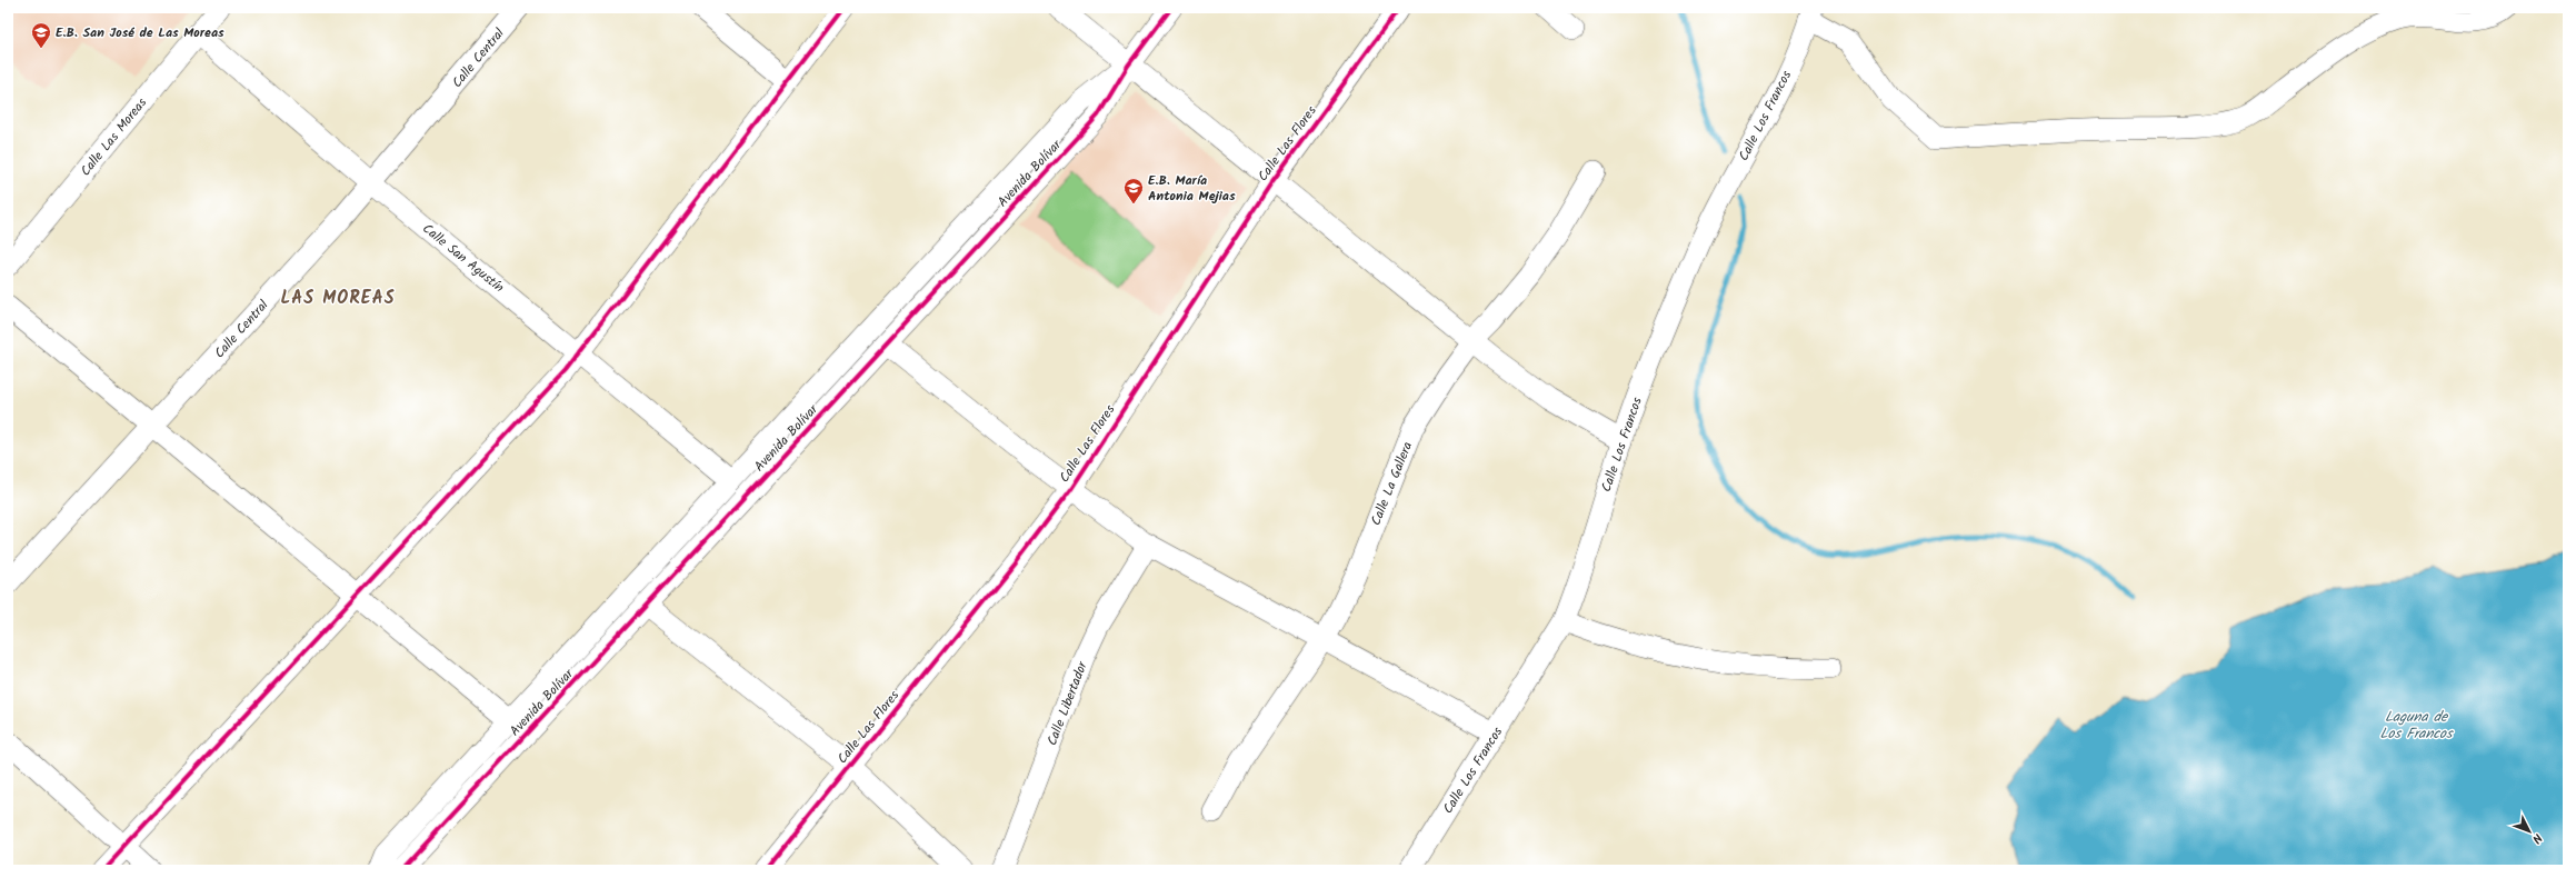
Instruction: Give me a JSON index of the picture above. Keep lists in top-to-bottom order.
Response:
{
  "streets": {
    "street": [
      "Calle Central",
      "Calle Los Francos",
      "Calle Las Moreas",
      "Calle Las Flores",
      "Avenida Bolívar",
      "Calle San Agustín",
      "Calle La Gallera",
      "Calle Libertador"
    ]
  },
  "crossings": [
    ["Calle Central", "Calle San Agustín"],
    ["Calle Las Moreas", "Calle San Agustín"],
    ["Avenida Bolívar", "Calle San Agustín"]
  ],
  "districts": ["LAS MOREAS"],
  "water": ["Laguna de Los Francos"],
  "places": {
    "school or university": ["E.B. San José de Las Moreas", "E.B. María Antonia Mejias"]
  },
  "north": "bottom right"
}
